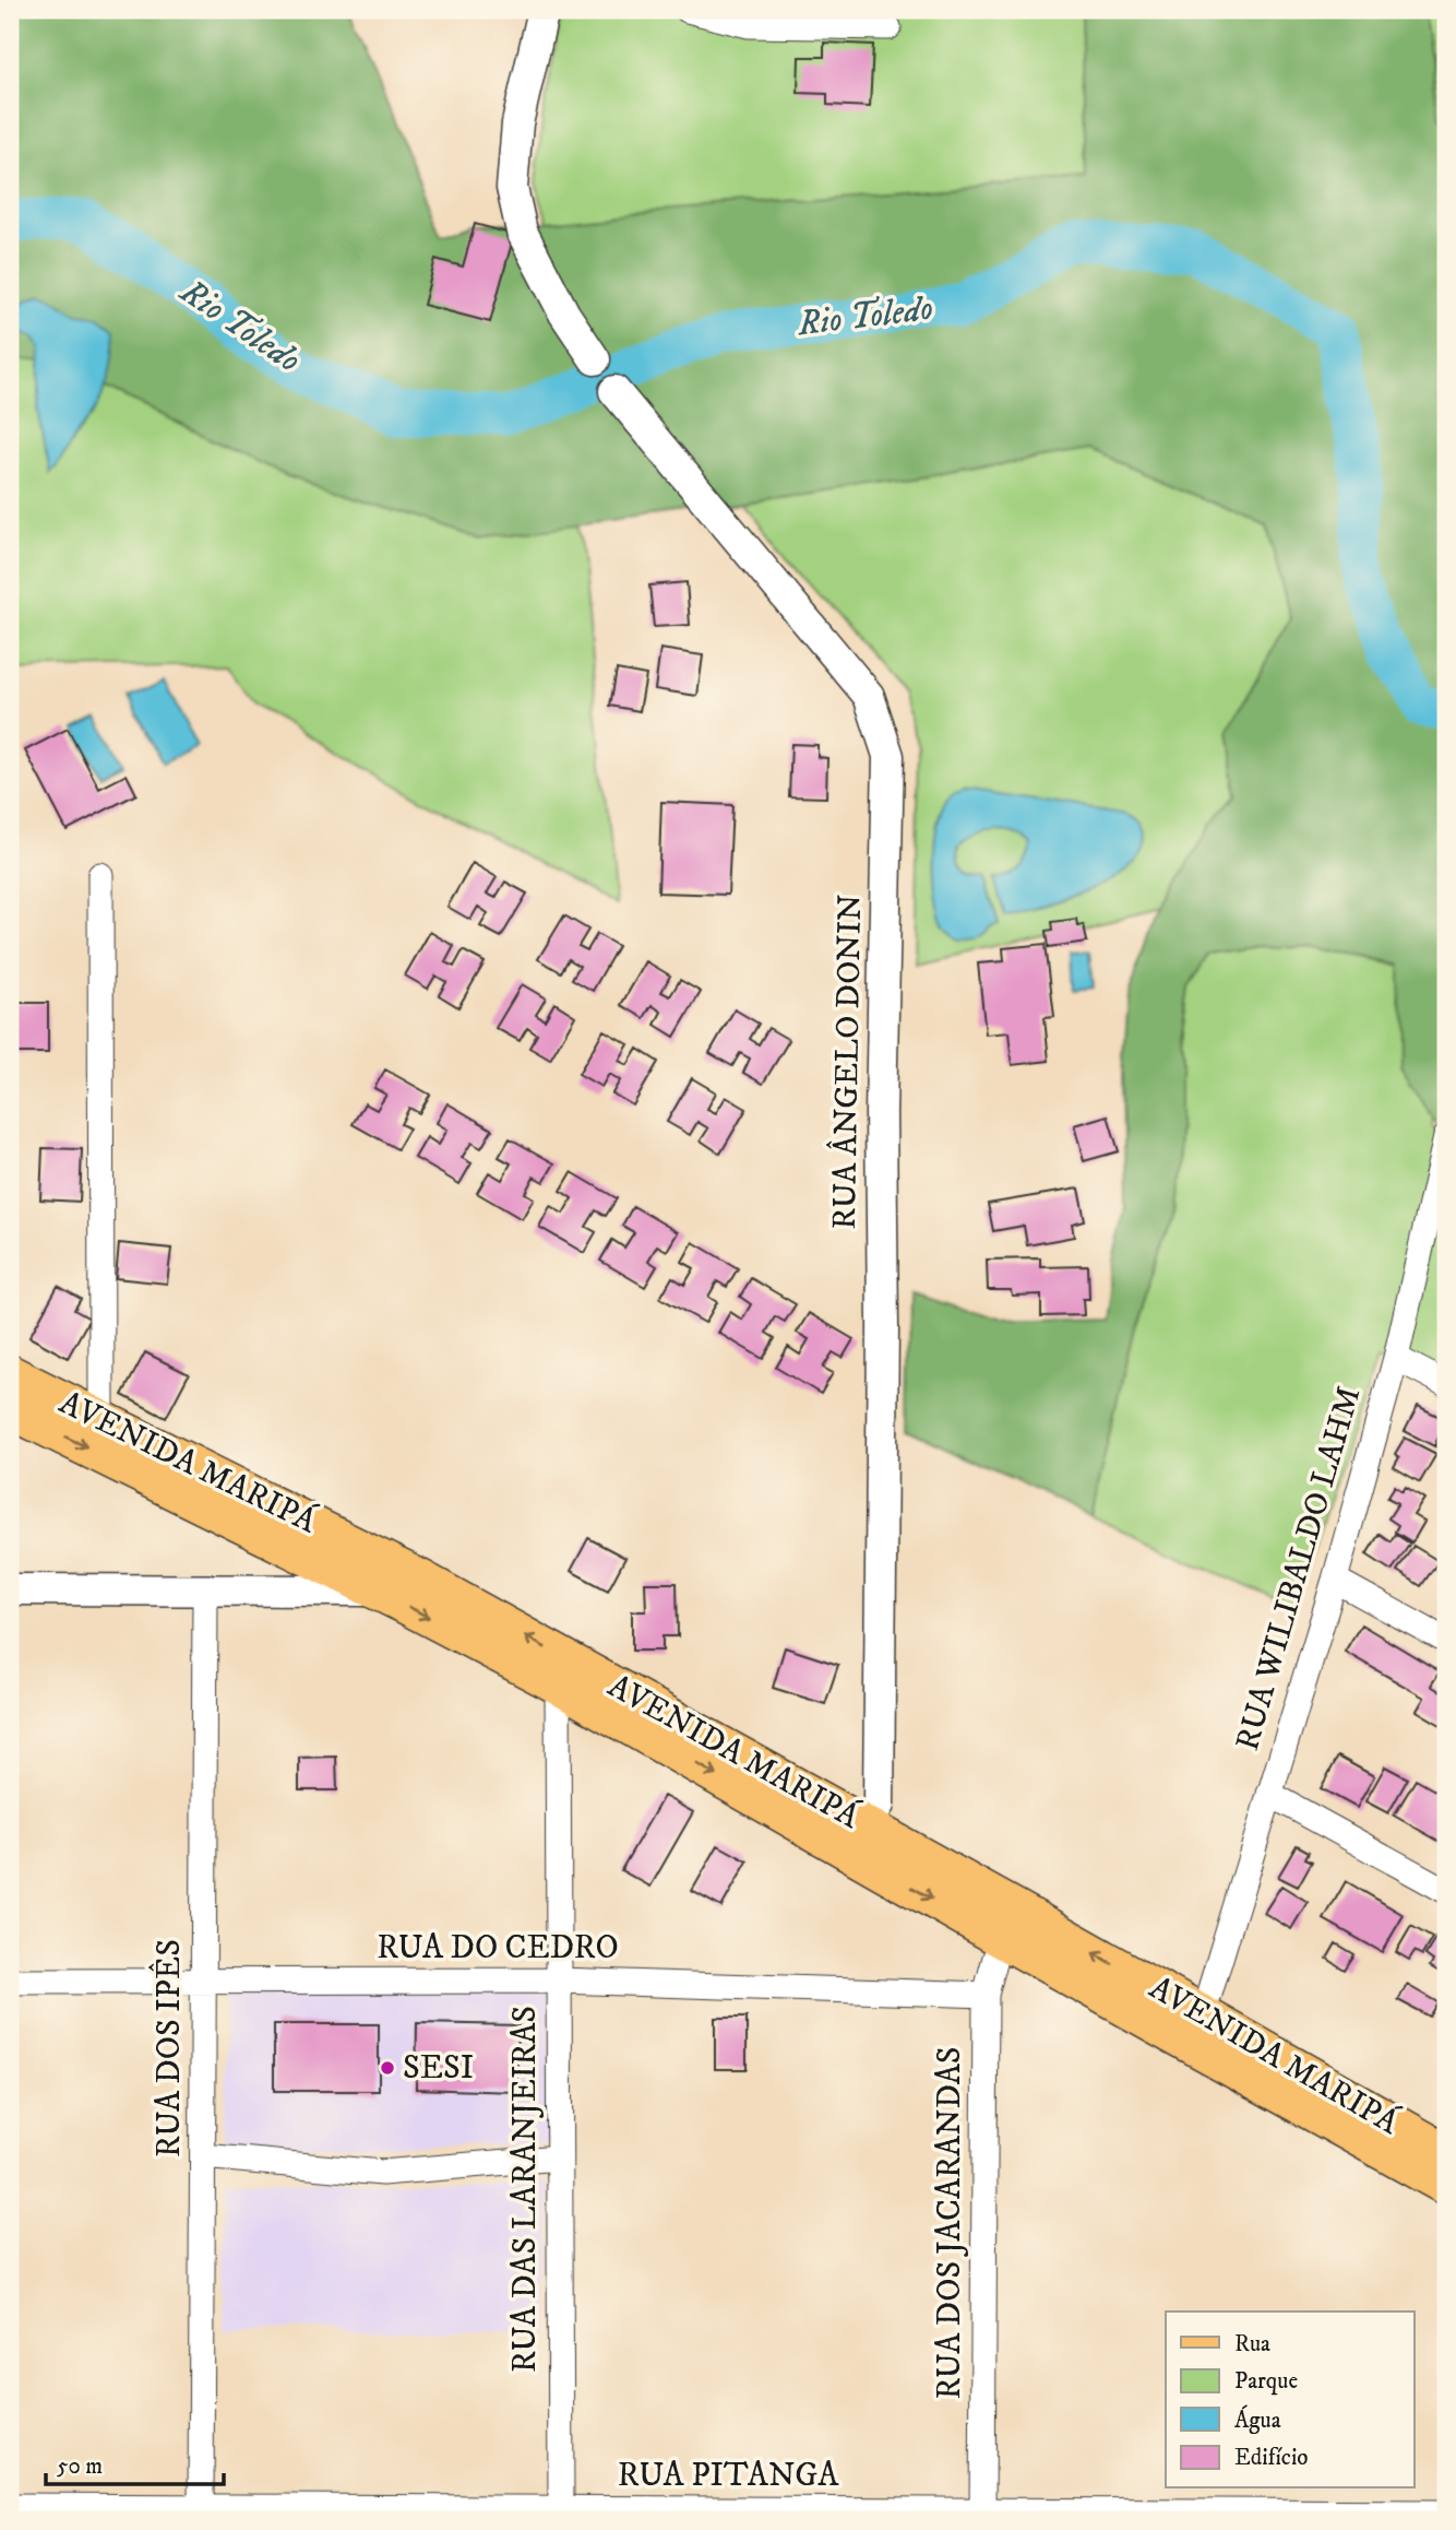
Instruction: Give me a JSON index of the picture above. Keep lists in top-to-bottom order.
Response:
{
  "streets": {
    "main road": ["AVENIDA MARIPÁ"],
    "street": [
      "RUA ÂNGELO DONIN",
      "RUA WILIBALDO LAHM",
      "RUA DO CEDRO",
      "RUA DOS IPÊS",
      "RUA DAS LARANJEIRAS",
      "RUA DOS JACARANDAS",
      "RUA PITANGA"
    ]
  },
  "crossings": [
    ["RUA ÂNGELO DONIN", "AVENIDA MARIPÁ"],
    ["AVENIDA MARIPÁ", "RUA WILIBALDO LAHM"],
    ["AVENIDA MARIPÁ", "RUA DAS LARANJEIRAS"],
    ["AVENIDA MARIPÁ", "RUA DOS JACARANDAS"],
    ["RUA DO CEDRO", "RUA DOS IPÊS"],
    ["RUA DO CEDRO", "RUA DAS LARANJEIRAS"],
    ["RUA DO CEDRO", "RUA DOS JACARANDAS"],
    ["RUA DOS IPÊS", "RUA PITANGA"],
    ["RUA DAS LARANJEIRAS", "RUA PITANGA"],
    ["RUA DOS JACARANDAS", "RUA PITANGA"]
  ],
  "water": ["Rio Toledo"],
  "places": ["SESI"],
  "legend": [
    "Rua",
    "Parque",
    "Água",
    "Edifício"
  ],
  "scale_bar": "50 m"
}
